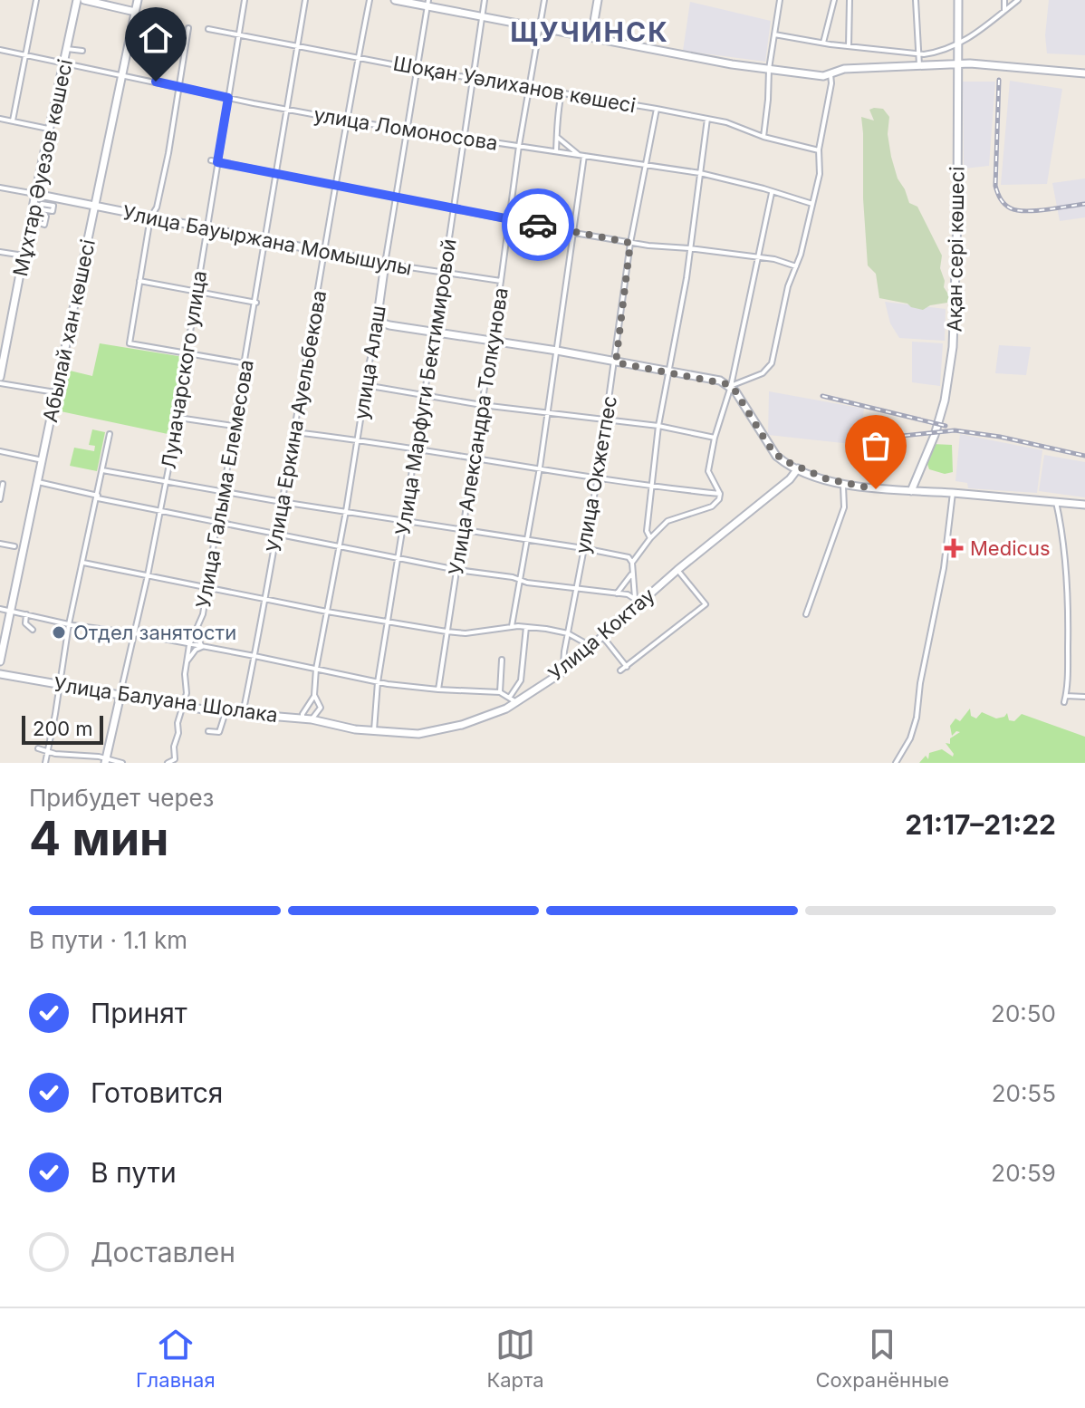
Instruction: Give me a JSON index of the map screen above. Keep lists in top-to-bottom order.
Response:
{
  "streets": {
    "street": [
      "Шоқан Уәлиханов көшесі",
      "улица Ломоносова",
      "Мұхтар Әуезов көшесі",
      "Улица Бауыржана Момышулы",
      "Ақан сері көшесі",
      "Абылай хан көшесі",
      "улица Алаш",
      "Луначарского улица",
      "Улица Марфуги Бектимировой",
      "Улица Еркина Ауельбекова",
      "Улица Александра Толкунова",
      "улица Окжетпес",
      "Улица Галыма Елемесова",
      "Улица Коктау",
      "Улица Балуана Шолака"
    ]
  },
  "crossings": [
    ["Шоқан Уәлиханов көшесі", "улица Алаш"],
    ["Шоқан Уәлиханов көшесі", "Луначарского улица"],
    ["Шоқан Уәлиханов көшесі", "Улица Марфуги Бектимировой"],
    ["Шоқан Уәлиханов көшесі", "Улица Еркина Ауельбекова"],
    ["Шоқан Уәлиханов көшесі", "Улица Александра Толкунова"],
    ["Шоқан Уәлиханов көшесі", "улица Окжетпес"],
    ["Шоқан Уәлиханов көшесі", "Улица Галыма Елемесова"],
    ["улица Ломоносова", "Мұхтар Әуезов көшесі"],
    ["улица Ломоносова", "Абылай хан көшесі"],
    ["улица Ломоносова", "улица Алаш"],
    ["улица Ломоносова", "Луначарского улица"],
    ["улица Ломоносова", "Улица Марфуги Бектимировой"],
    ["улица Ломоносова", "Улица Еркина Ауельбекова"],
    ["улица Ломоносова", "Улица Александра Толкунова"],
    ["улица Ломоносова", "улица Окжетпес"],
    ["улица Ломоносова", "Улица Галыма Елемесова"],
    ["Мұхтар Әуезов көшесі", "Улица Бауыржана Момышулы"],
    ["Улица Бауыржана Момышулы", "Абылай хан көшесі"],
    ["Улица Бауыржана Момышулы", "улица Алаш"],
    ["Улица Бауыржана Момышулы", "Луначарского улица"],
    ["Улица Бауыржана Момышулы", "Улица Марфуги Бектимировой"],
    ["Улица Бауыржана Момышулы", "Улица Еркина Ауельбекова"],
    ["Улица Бауыржана Момышулы", "Улица Александра Толкунова"],
    ["Улица Бауыржана Момышулы", "Улица Галыма Елемесова"],
    ["улица Алаш", "Улица Балуана Шолака"],
    ["Луначарского улица", "Улица Балуана Шолака"],
    ["Улица Марфуги Бектимировой", "Улица Коктау"],
    ["Улица Марфуги Бектимировой", "Улица Балуана Шолака"],
    ["Улица Еркина Ауельбекова", "Улица Балуана Шолака"],
    ["улица Окжетпес", "Улица Коктау"],
    ["Улица Галыма Елемесова", "Улица Балуана Шолака"],
    ["Улица Коктау", "Улица Балуана Шолака"]
  ],
  "districts": ["ЩУЧИНСК"],
  "places": {
    "health": ["Medicus"],
    "other": ["Отдел занятости"]
  },
  "scale_bar": "200 m",
  "page": {
    "scale": "200 m",
    "heading": ["4 мин", "Прибудет через", "21:17–21:22"],
    "bar": "В пути · 1.1 km",
    "list": [
      ["Принят", "20:50"],
      ["Готовится", "20:55"],
      ["В пути", "20:59"],
      "Доставлен"
    ],
    "tabs": ["Главная", "Карта", "Сохранённые"]
  }
}
